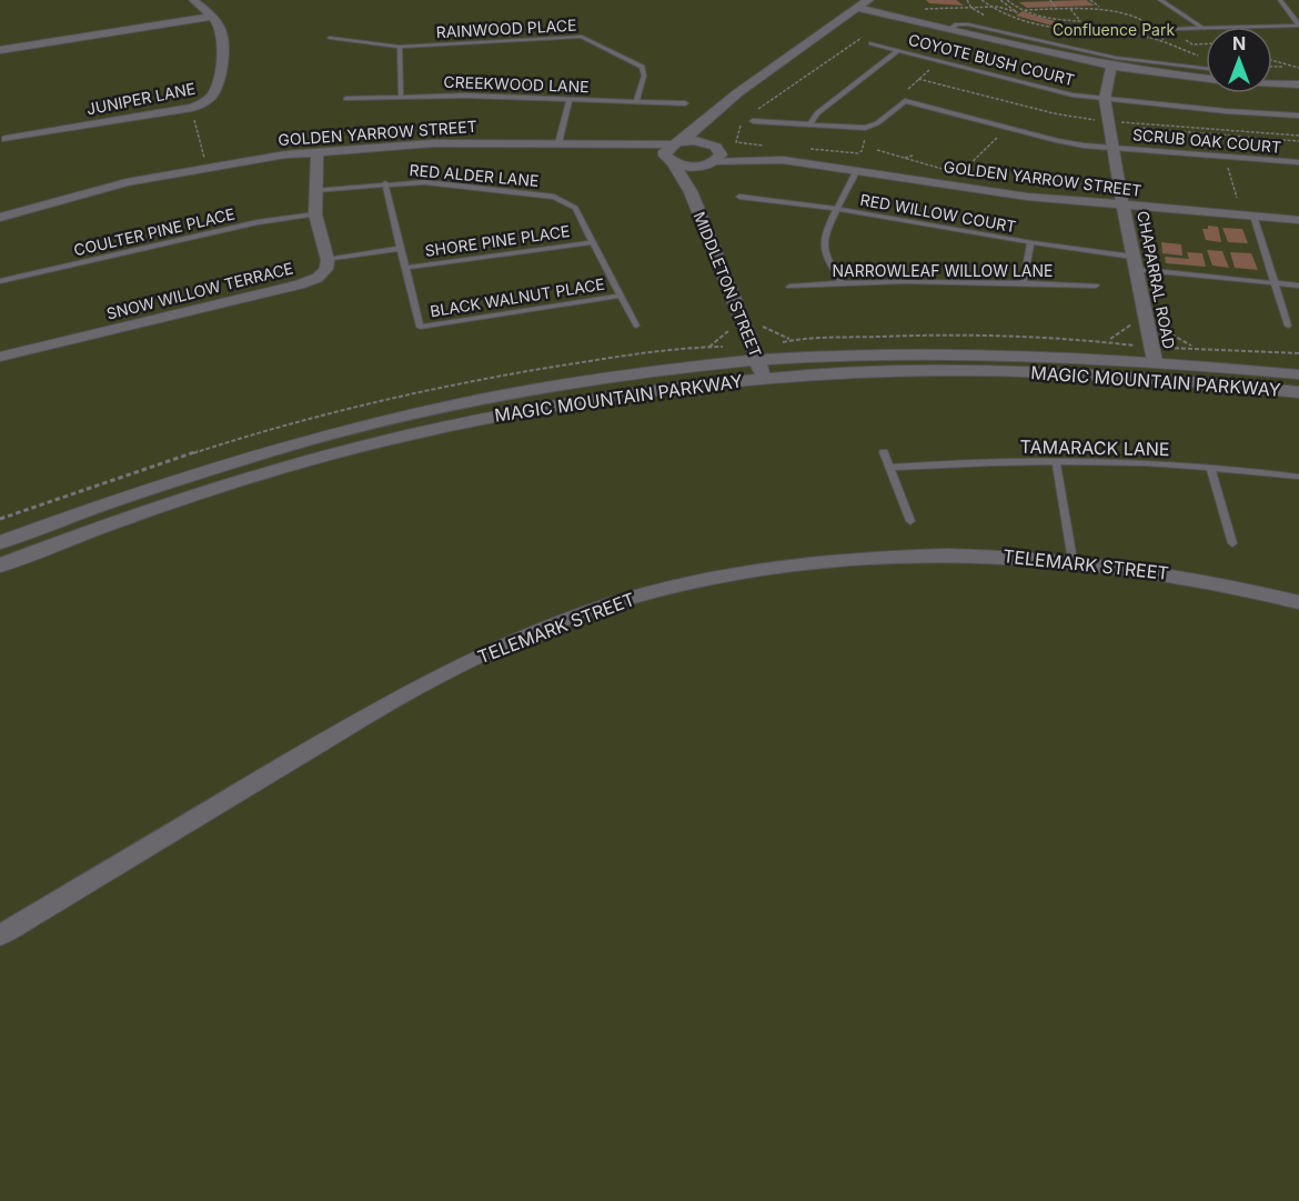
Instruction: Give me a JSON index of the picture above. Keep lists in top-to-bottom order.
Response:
{
  "streets": {
    "street": [
      "JUNIPER LANE",
      "GOLDEN YARROW STREET",
      "CHAPARRAL ROAD",
      "MIDDLETON STREET",
      "SNOW WILLOW TERRACE",
      "MAGIC MOUNTAIN PARKWAY",
      "TELEMARK STREET"
    ],
    "lane": [
      "RAINWOOD PLACE",
      "COYOTE BUSH COURT",
      "CREEKWOOD LANE",
      "SCRUB OAK COURT",
      "RED ALDER LANE",
      "RED WILLOW COURT",
      "COULTER PINE PLACE",
      "SHORE PINE PLACE",
      "NARROWLEAF WILLOW LANE",
      "BLACK WALNUT PLACE",
      "TAMARACK LANE"
    ]
  },
  "crossings": [
    ["RAINWOOD PLACE", "CREEKWOOD LANE"],
    ["COYOTE BUSH COURT", "CHAPARRAL ROAD"],
    ["GOLDEN YARROW STREET", "CHAPARRAL ROAD"],
    ["GOLDEN YARROW STREET", "MIDDLETON STREET"],
    ["SCRUB OAK COURT", "CHAPARRAL ROAD"],
    ["RED ALDER LANE", "SHORE PINE PLACE"],
    ["RED ALDER LANE", "BLACK WALNUT PLACE"],
    ["RED WILLOW COURT", "CHAPARRAL ROAD"],
    ["SHORE PINE PLACE", "BLACK WALNUT PLACE"],
    ["CHAPARRAL ROAD", "MAGIC MOUNTAIN PARKWAY"],
    ["MIDDLETON STREET", "MAGIC MOUNTAIN PARKWAY"]
  ],
  "parks": ["Confluence Park"],
  "north": "top"
}
